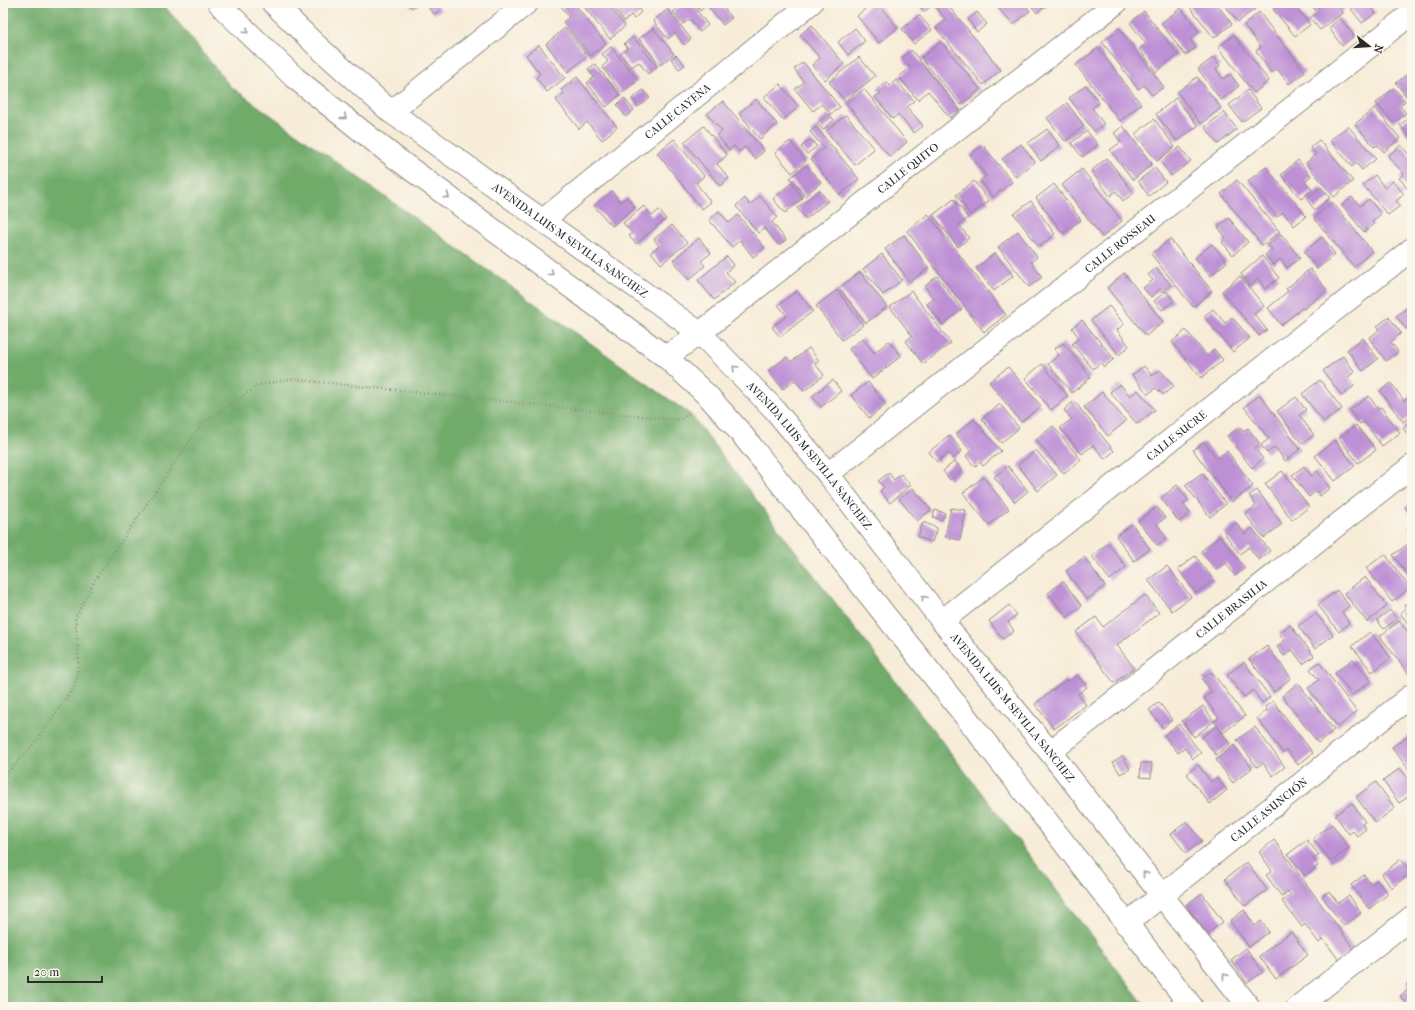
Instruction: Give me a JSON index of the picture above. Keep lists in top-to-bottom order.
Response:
{
  "streets": {
    "street": [
      "CALLE CAYENA",
      "CALLE QUITO",
      "AVENIDA LUIS M SEVILLA SANCHEZ",
      "CALLE ROSSEAU",
      "CALLE SUCRE",
      "CALLE BRASILIA",
      "CALLE ASUNCIÓN"
    ]
  },
  "crossings": [
    ["CALLE CAYENA", "AVENIDA LUIS M SEVILLA SANCHEZ"],
    ["CALLE QUITO", "AVENIDA LUIS M SEVILLA SANCHEZ"],
    ["AVENIDA LUIS M SEVILLA SANCHEZ", "CALLE ROSSEAU"],
    ["AVENIDA LUIS M SEVILLA SANCHEZ", "CALLE SUCRE"],
    ["AVENIDA LUIS M SEVILLA SANCHEZ", "CALLE BRASILIA"],
    ["AVENIDA LUIS M SEVILLA SANCHEZ", "CALLE ASUNCIÓN"]
  ],
  "scale_bar": "20 m",
  "north": "right"
}
